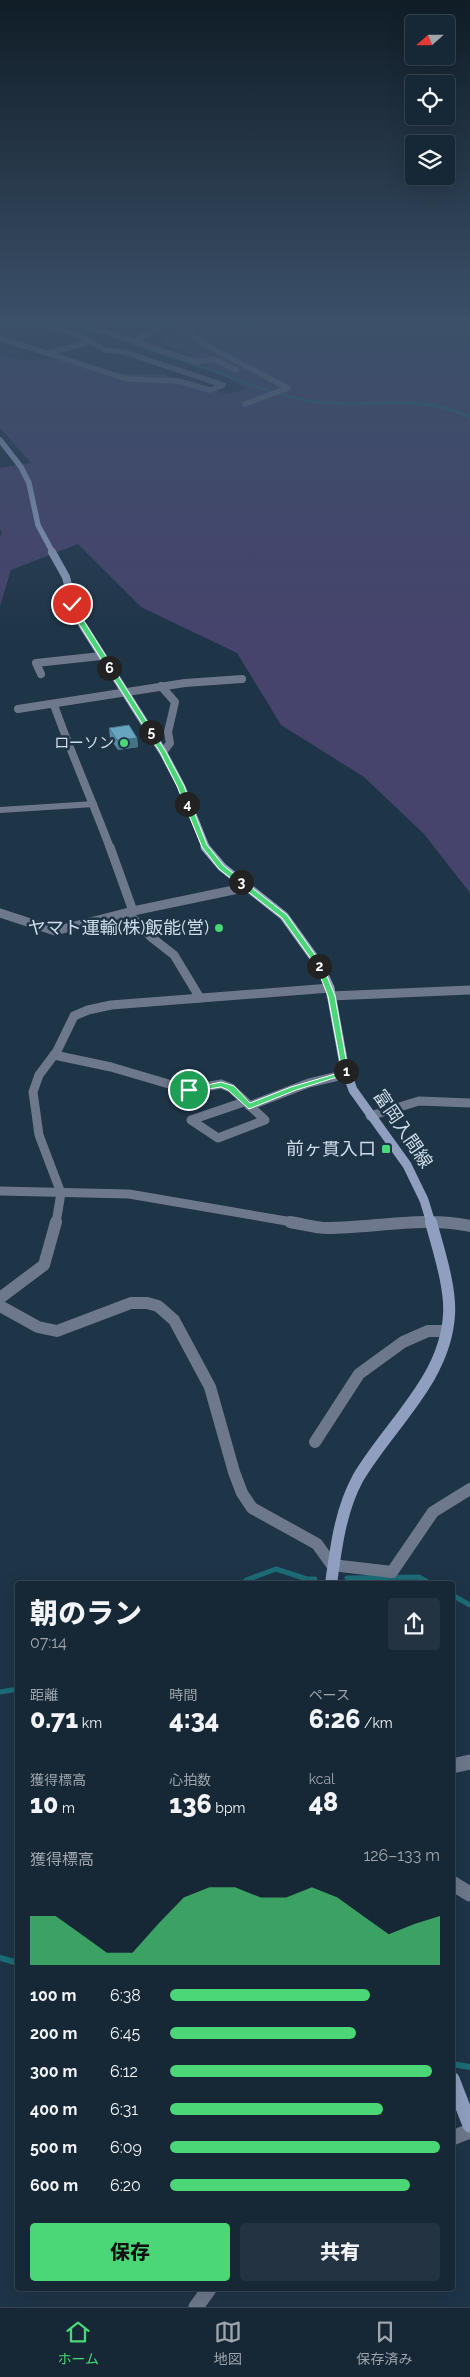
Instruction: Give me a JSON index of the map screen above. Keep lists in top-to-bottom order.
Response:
{
  "streets": {
    "main road": ["富岡入間線"]
  },
  "places": {
    "other": ["ローソン", "ヤマト運輸(株)飯能(営)"],
    "transit": ["前ヶ貫入口"]
  },
  "north": "left",
  "page": {
    "pins": [
      "6",
      "5",
      "4",
      "3",
      "2",
      "1"
    ],
    "heading": ["朝のラン", "07:14"],
    "stats": [
      ["距離", "0.71 km"],
      ["時間", "4:34"],
      ["ペース", "6:26 /km"],
      ["獲得標高", "10 m"],
      ["心拍数", "136 bpm"],
      ["kcal", "48"]
    ],
    "chart": ["獲得標高", "126–133 m"],
    "list": [
      {
        "name": "100 m",
        "note": "6:38"
      },
      {
        "name": "200 m",
        "note": "6:45"
      },
      {
        "name": "300 m",
        "note": "6:12"
      },
      {
        "name": "400 m",
        "note": "6:31"
      },
      {
        "name": "500 m",
        "note": "6:09"
      },
      {
        "name": "600 m",
        "note": "6:20"
      }
    ],
    "buttons": ["保存", "共有"],
    "tabs": ["ホーム", "地図", "保存済み"]
  }
}
